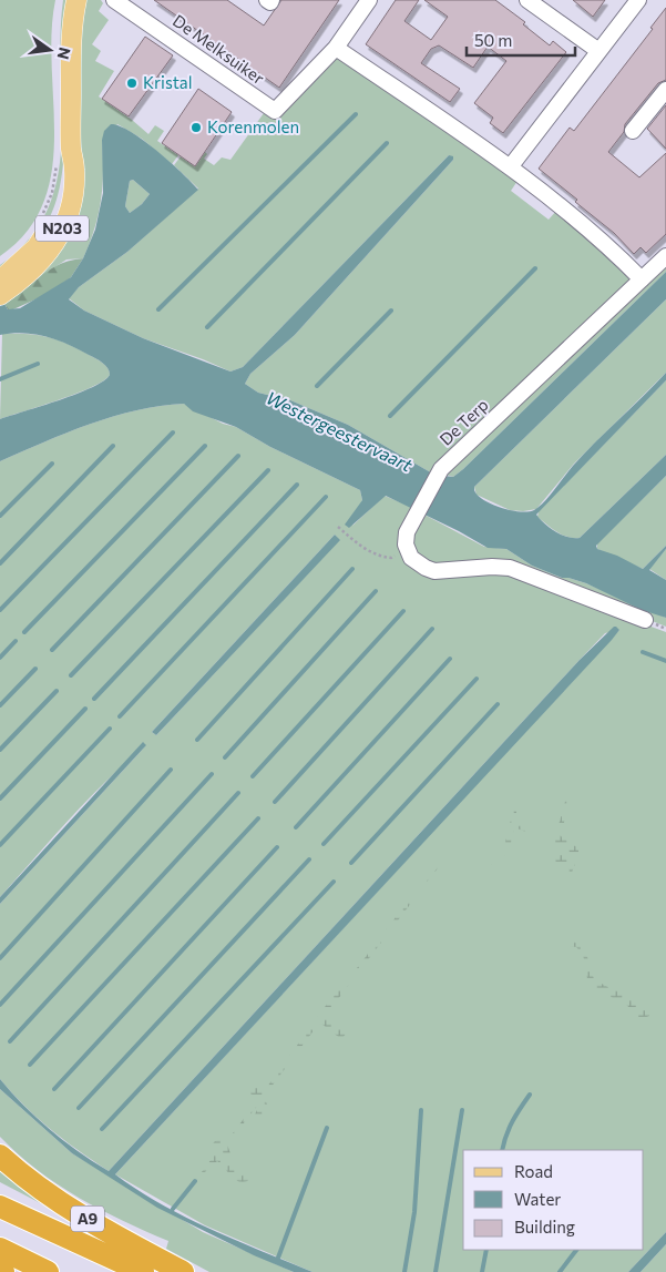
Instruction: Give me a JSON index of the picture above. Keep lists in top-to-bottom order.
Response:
{
  "streets": {
    "highway": ["A9"],
    "main road": ["N203"],
    "street": ["De Melksuiker", "De Terp"]
  },
  "water": ["Westergeestervaart"],
  "places": ["Kristal", "Korenmolen"],
  "legend": ["Road", "Water", "Building"],
  "scale_bar": "50 m",
  "north": "right"
}
